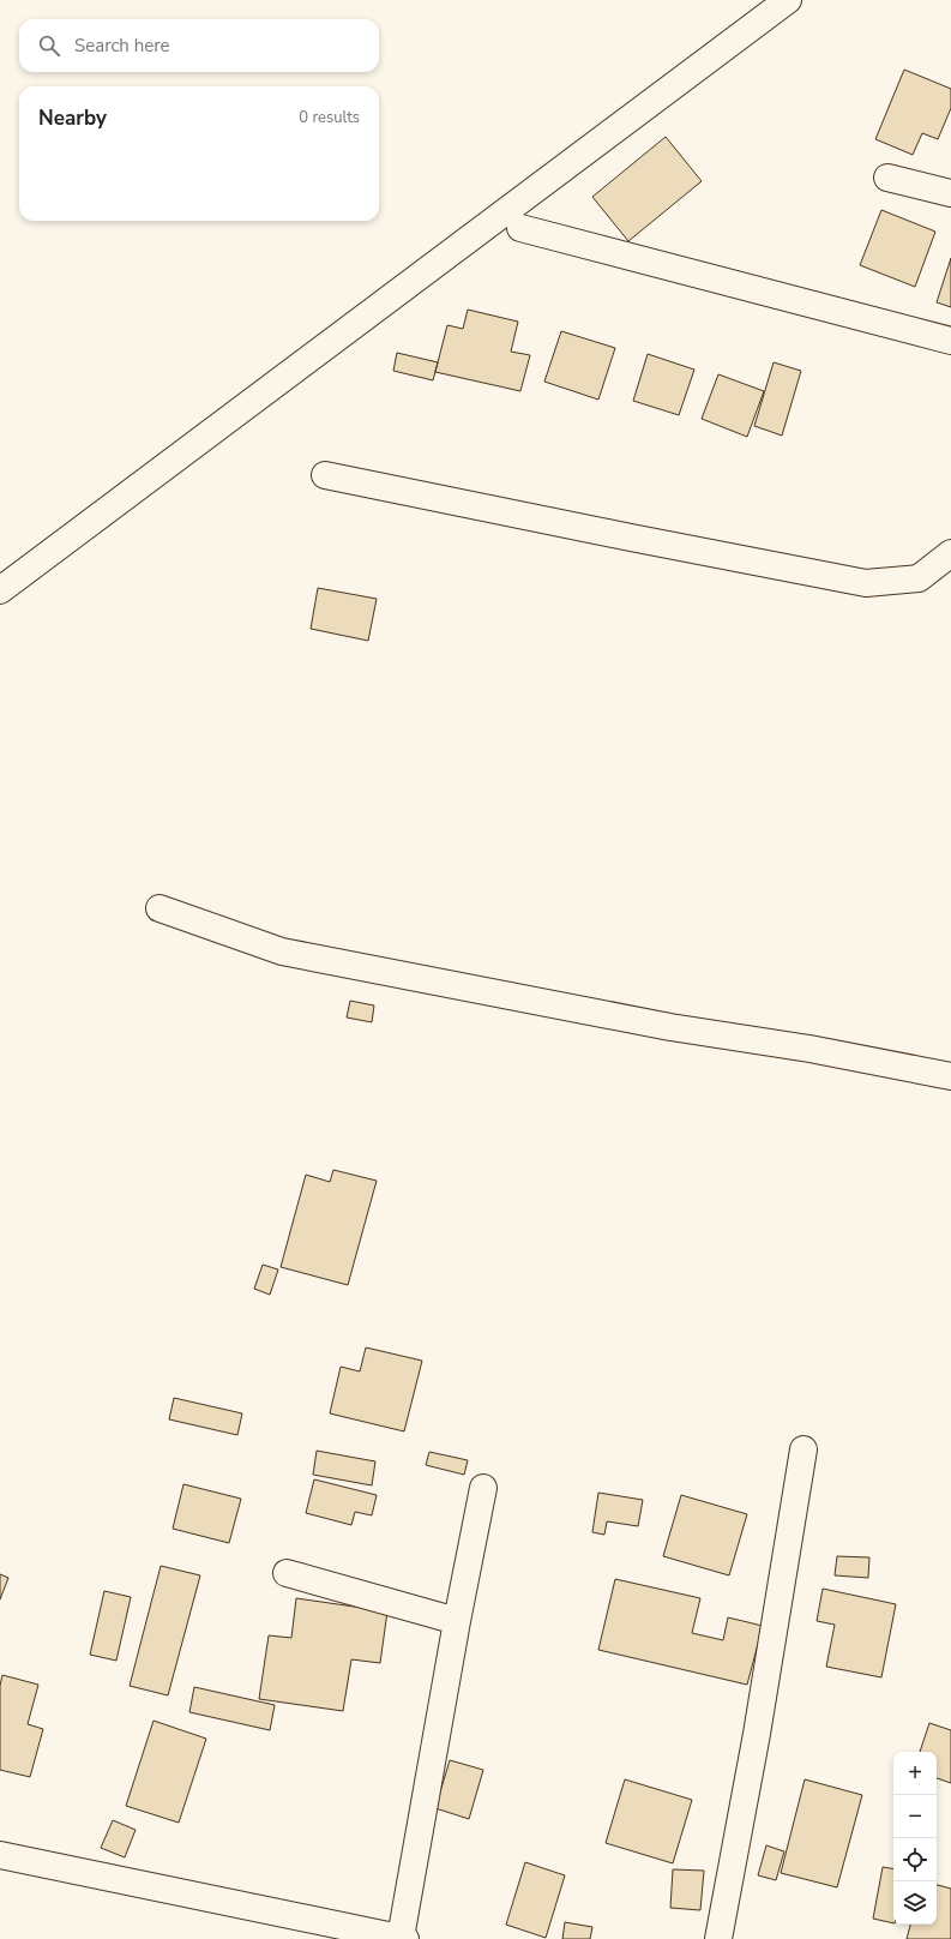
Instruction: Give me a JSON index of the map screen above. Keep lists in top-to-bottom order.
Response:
{
  "page": {
    "search": "Search here",
    "heading": ["Nearby", "0 results"],
    "map_buttons": ["+", "−"]
  }
}
